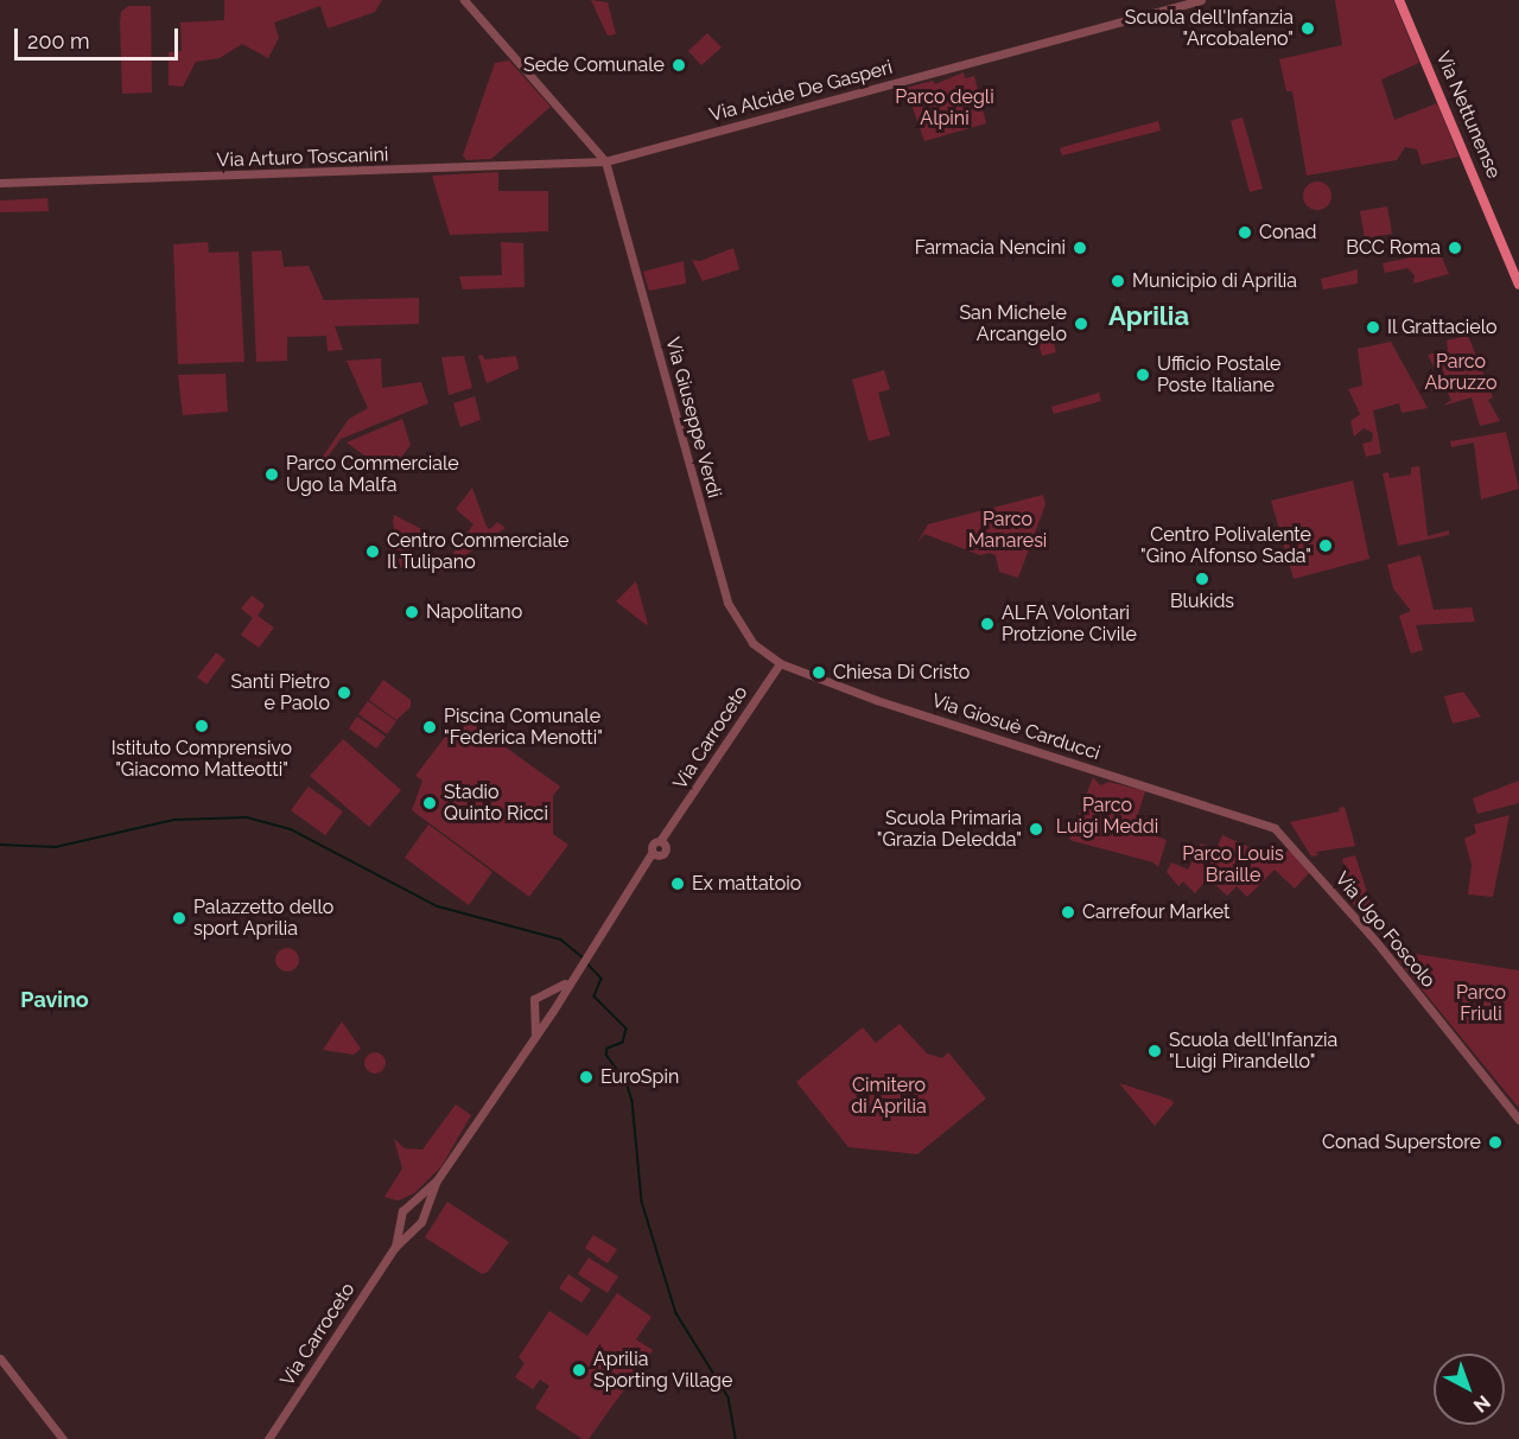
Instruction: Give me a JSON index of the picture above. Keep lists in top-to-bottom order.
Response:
{
  "streets": {
    "main road": ["Via Nettunense"],
    "street": [
      "Via Alcide De Gasperi",
      "Via Arturo Toscanini",
      "Via Giuseppe Verdi",
      "Via Giosuè Carducci",
      "Via Carroceto",
      "Via Ugo Foscolo"
    ]
  },
  "crossings": [
    ["Via Alcide De Gasperi", "Via Arturo Toscanini"],
    ["Via Alcide De Gasperi", "Via Giuseppe Verdi"],
    ["Via Arturo Toscanini", "Via Giuseppe Verdi"],
    ["Via Giuseppe Verdi", "Via Giosuè Carducci"],
    ["Via Giuseppe Verdi", "Via Carroceto"],
    ["Via Giosuè Carducci", "Via Carroceto"],
    ["Via Giosuè Carducci", "Via Ugo Foscolo"]
  ],
  "districts": ["Aprilia", "Pavino"],
  "parks": [
    "Parco degli Alpini",
    "Parco Abruzzo",
    "Parco Manaresi",
    "Parco Luigi Meddi",
    "Parco Louis Braille",
    "Parco Friuli",
    "Cimitero di Aprilia"
  ],
  "places": [
    "Scuola dell'Infanzia \"Arcobaleno\"",
    "Sede Comunale",
    "Conad",
    "Farmacia Nencini",
    "BCC Roma",
    "Municipio di Aprilia",
    "San Michele Arcangelo",
    "Il Grattacielo",
    "Ufficio Postale Poste Italiane",
    "Parco Commerciale Ugo la Malfa",
    "Centro Polivalente \"Gino Alfonso Sada\"",
    "Centro Commerciale Il Tulipano",
    "Blukids",
    "Napolitano",
    "ALFA Volontari Protzione Civile",
    "Chiesa Di Cristo",
    "Santi Pietro e Paolo",
    "Istituto Comprensivo \"Giacomo Matteotti\"",
    "Piscina Comunale \"Federica Menotti\"",
    "Stadio Quinto Ricci",
    "Scuola Primaria \"Grazia Deledda\"",
    "Ex mattatoio",
    "Carrefour Market",
    "Palazzetto dello sport Aprilia",
    "Scuola dell'Infanzia \"Luigi Pirandello\"",
    "EuroSpin",
    "Conad Superstore",
    "Aprilia Sporting Village"
  ],
  "scale_bar": "200 m",
  "north": "bottom right"
}
